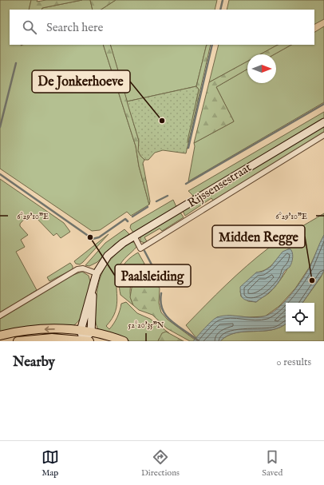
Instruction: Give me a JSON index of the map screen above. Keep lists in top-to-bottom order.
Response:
{
  "streets": {
    "main road": ["Rijssensestraat"]
  },
  "places": ["De Jonkerhoeve", "Paalsleiding", "Midden Regge"],
  "north": "right",
  "page": {
    "search": "Search here",
    "heading": ["Nearby", "0 results"],
    "nav": ["Map", "Directions", "Saved"]
  },
  "coordinates": ["6°29'10\"E", "52°20'35\"N"]
}
